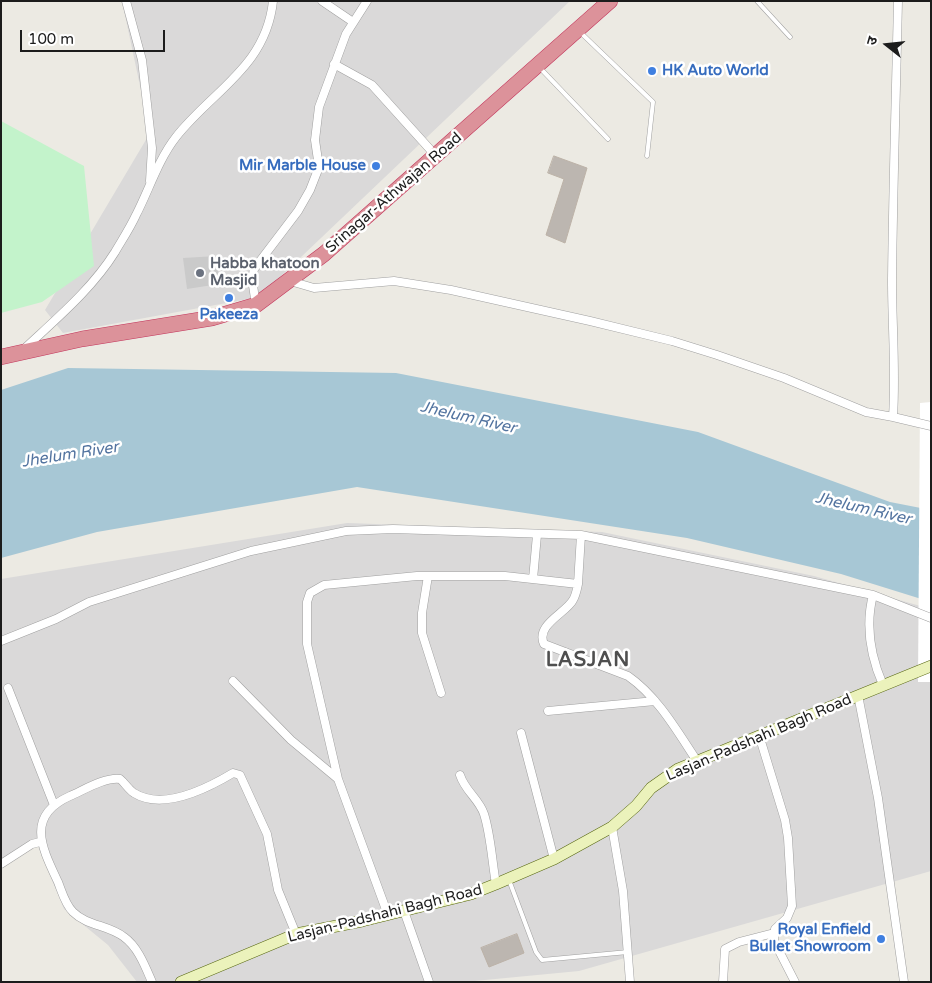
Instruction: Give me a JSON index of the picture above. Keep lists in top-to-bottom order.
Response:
{
  "streets": {
    "highway": ["Srinagar-Athwajan Road"],
    "street": ["Lasjan-Padshahi Bagh Road"]
  },
  "districts": ["LASJAN"],
  "water": ["Jhelum River"],
  "places": [
    "HK Auto World",
    "Mir Marble House",
    "Habba khatoon Masjid",
    "Pakeeza",
    "Royal Enfield Bullet Showroom"
  ],
  "scale_bar": "100 m",
  "north": "left"
}
